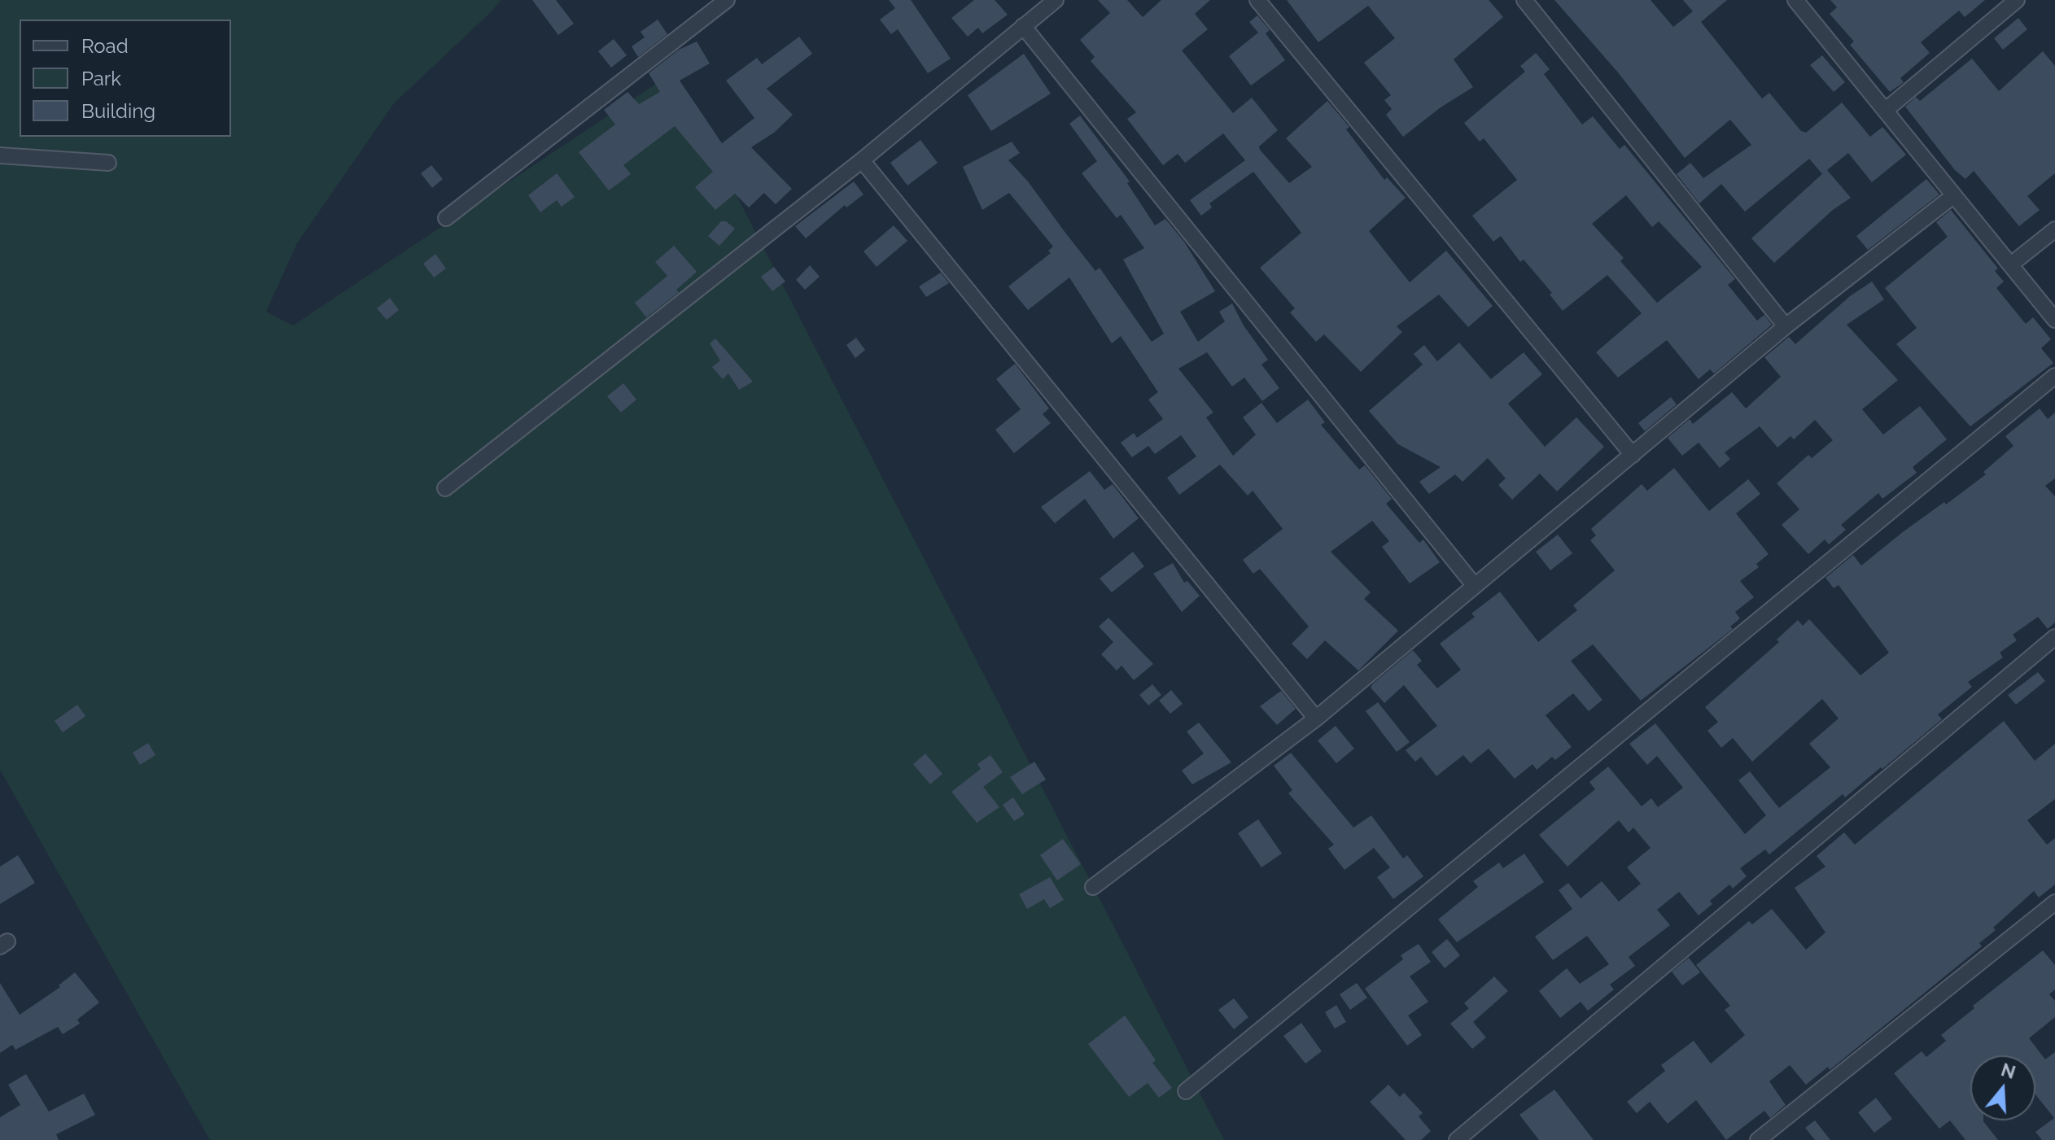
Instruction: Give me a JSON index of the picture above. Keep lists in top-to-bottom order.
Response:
{
  "legend": ["Road", "Park", "Building"],
  "north": "top"
}
